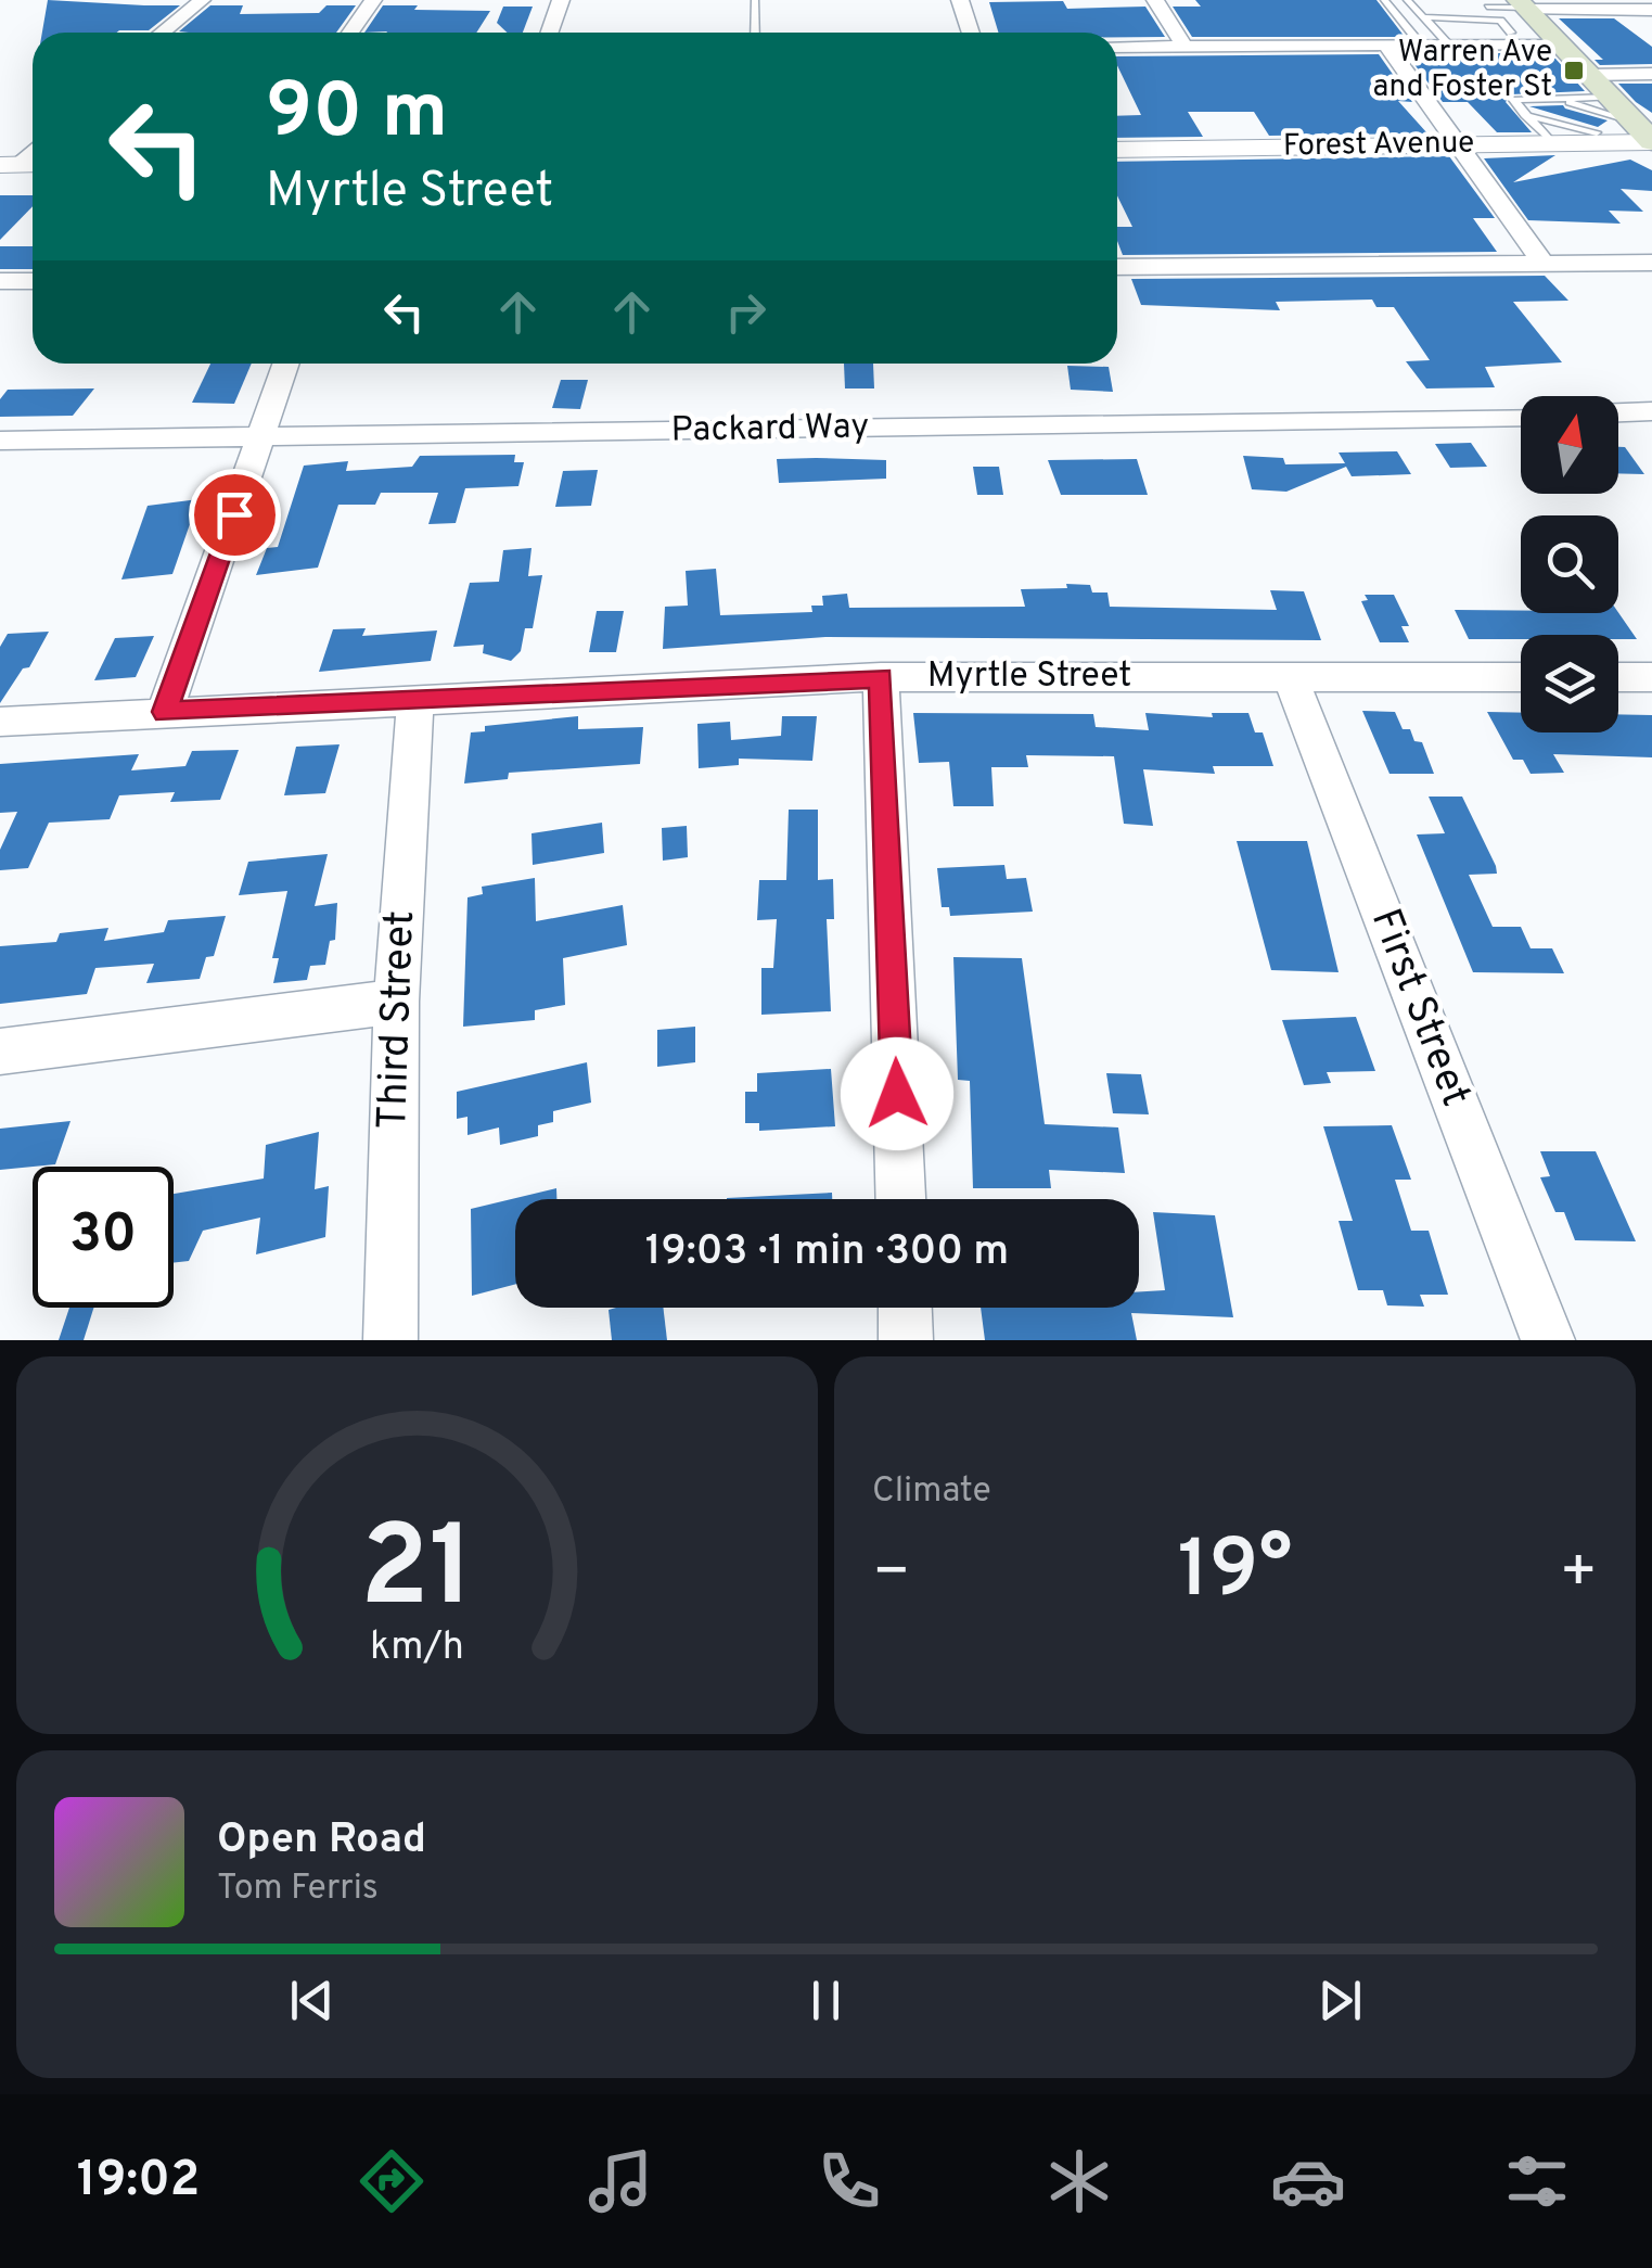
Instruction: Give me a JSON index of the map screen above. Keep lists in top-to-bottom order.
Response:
{
  "streets": {
    "street": [
      "Forest Avenue",
      "Packard Way",
      "Myrtle Street",
      "First Street",
      "Third Street"
    ]
  },
  "crossings": [
    ["Myrtle Street", "First Street"],
    ["Myrtle Street", "Third Street"]
  ],
  "places": {
    "transit": ["Warren Ave and Foster St"]
  },
  "north": "top",
  "page": {
    "turn": ["90 m", "Myrtle Street"],
    "limit": "30",
    "trip": "19:03 · 1 min · 300 m",
    "tile": "Climate",
    "heat": ["−", "19°", "+"],
    "song": ["Open Road", "Tom Ferris"],
    "tabs": "19:02",
    "gauge": ["21", "km/h"]
  }
}
